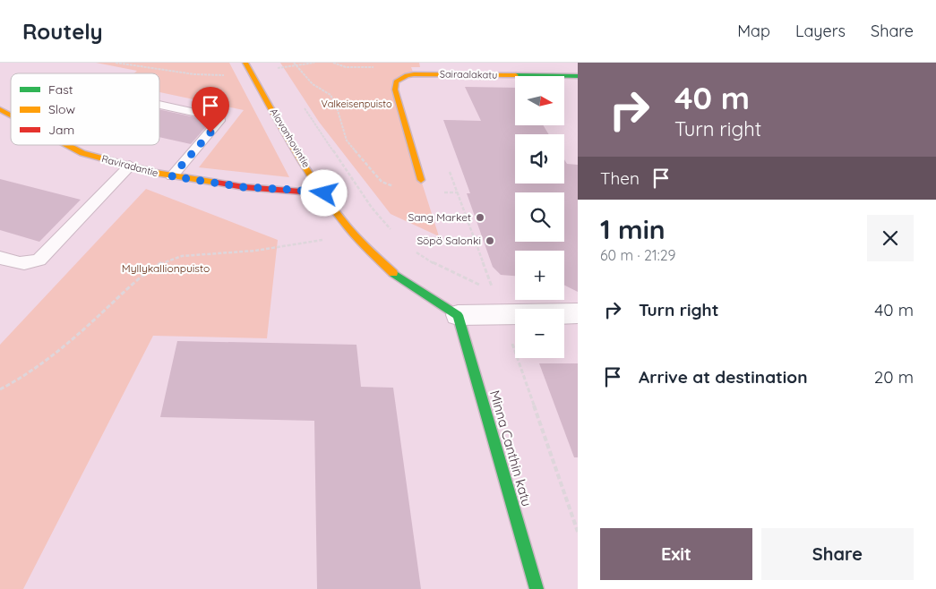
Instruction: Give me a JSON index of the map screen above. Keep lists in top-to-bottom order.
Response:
{
  "streets": {
    "street": [
      "Sairaalakatu",
      "Alavanhovintie",
      "Raviradantie",
      "Minna Canthin katu"
    ]
  },
  "crossings": [
    ["Alavanhovintie", "Raviradantie"],
    ["Alavanhovintie", "Minna Canthin katu"]
  ],
  "parks": ["Valkeisenpuisto", "Myllykallionpuisto"],
  "places": ["Sang Market", "Söpö Salonki"],
  "legend": ["Fast", "Slow", "Jam"],
  "north": "right",
  "page": {
    "header": "Routely",
    "nav": ["Map", "Layers", "Share"],
    "turn": ["40 m", "Turn right"],
    "map_buttons": ["+", "−"],
    "then": "Then",
    "heading": ["1 min", "60 m · 21:29"],
    "list": [
      {
        "name": "Turn right",
        "value": "40 m"
      },
      {
        "name": "Arrive at destination",
        "value": "20 m"
      }
    ],
    "buttons": ["Exit", "Share"]
  }
}
